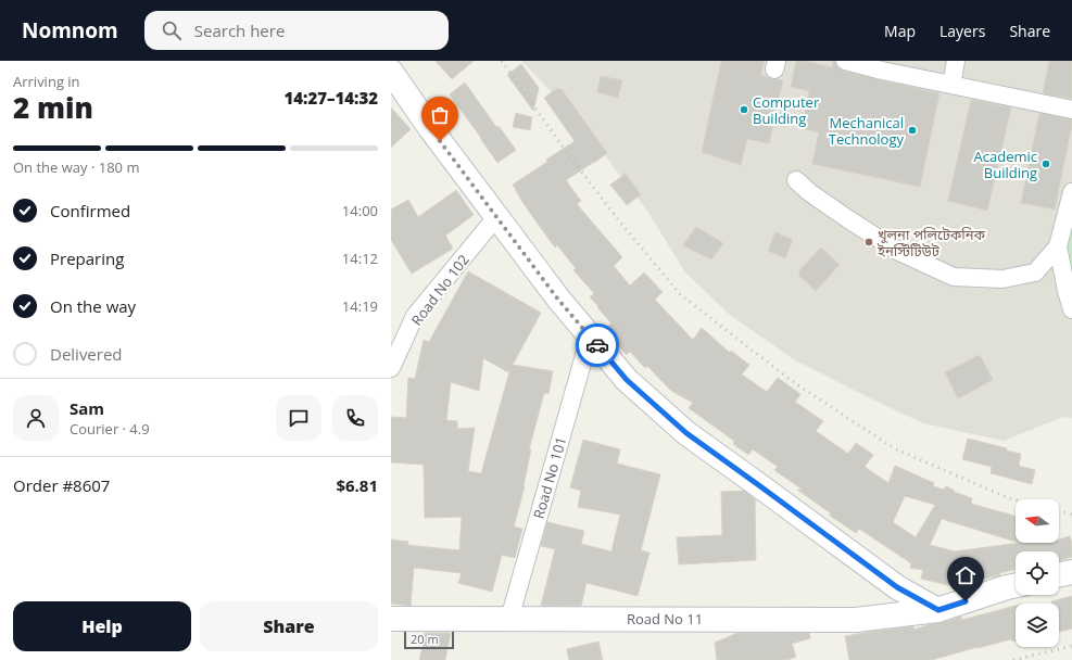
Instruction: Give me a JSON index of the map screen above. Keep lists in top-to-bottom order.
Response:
{
  "streets": {
    "main road": ["Road No 11"],
    "street": ["Road No 102", "Road No 101"]
  },
  "crossings": [
    ["Road No 101", "Road No 11"]
  ],
  "places": [
    "Computer Building",
    "Mechanical Technology",
    "Academic Building",
    "খুলনা পলিটেকনিক ইনস্টিটিউট"
  ],
  "scale_bar": "20 m",
  "north": "left",
  "page": {
    "header": "Nomnom",
    "search": "Search here",
    "nav": ["Map", "Layers", "Share"],
    "heading": ["2 min", "Arriving in", "14:27–14:32"],
    "panel": [
      "Sam",
      "Courier · 4.9",
      "Order #8607",
      "$6.81"
    ],
    "bar": "On the way · 180 m",
    "list": [
      ["Confirmed", "14:00"],
      ["Preparing", "14:12"],
      ["On the way", "14:19"],
      "Delivered"
    ],
    "buttons": ["Help", "Share"],
    "scale": "20 m"
  }
}
